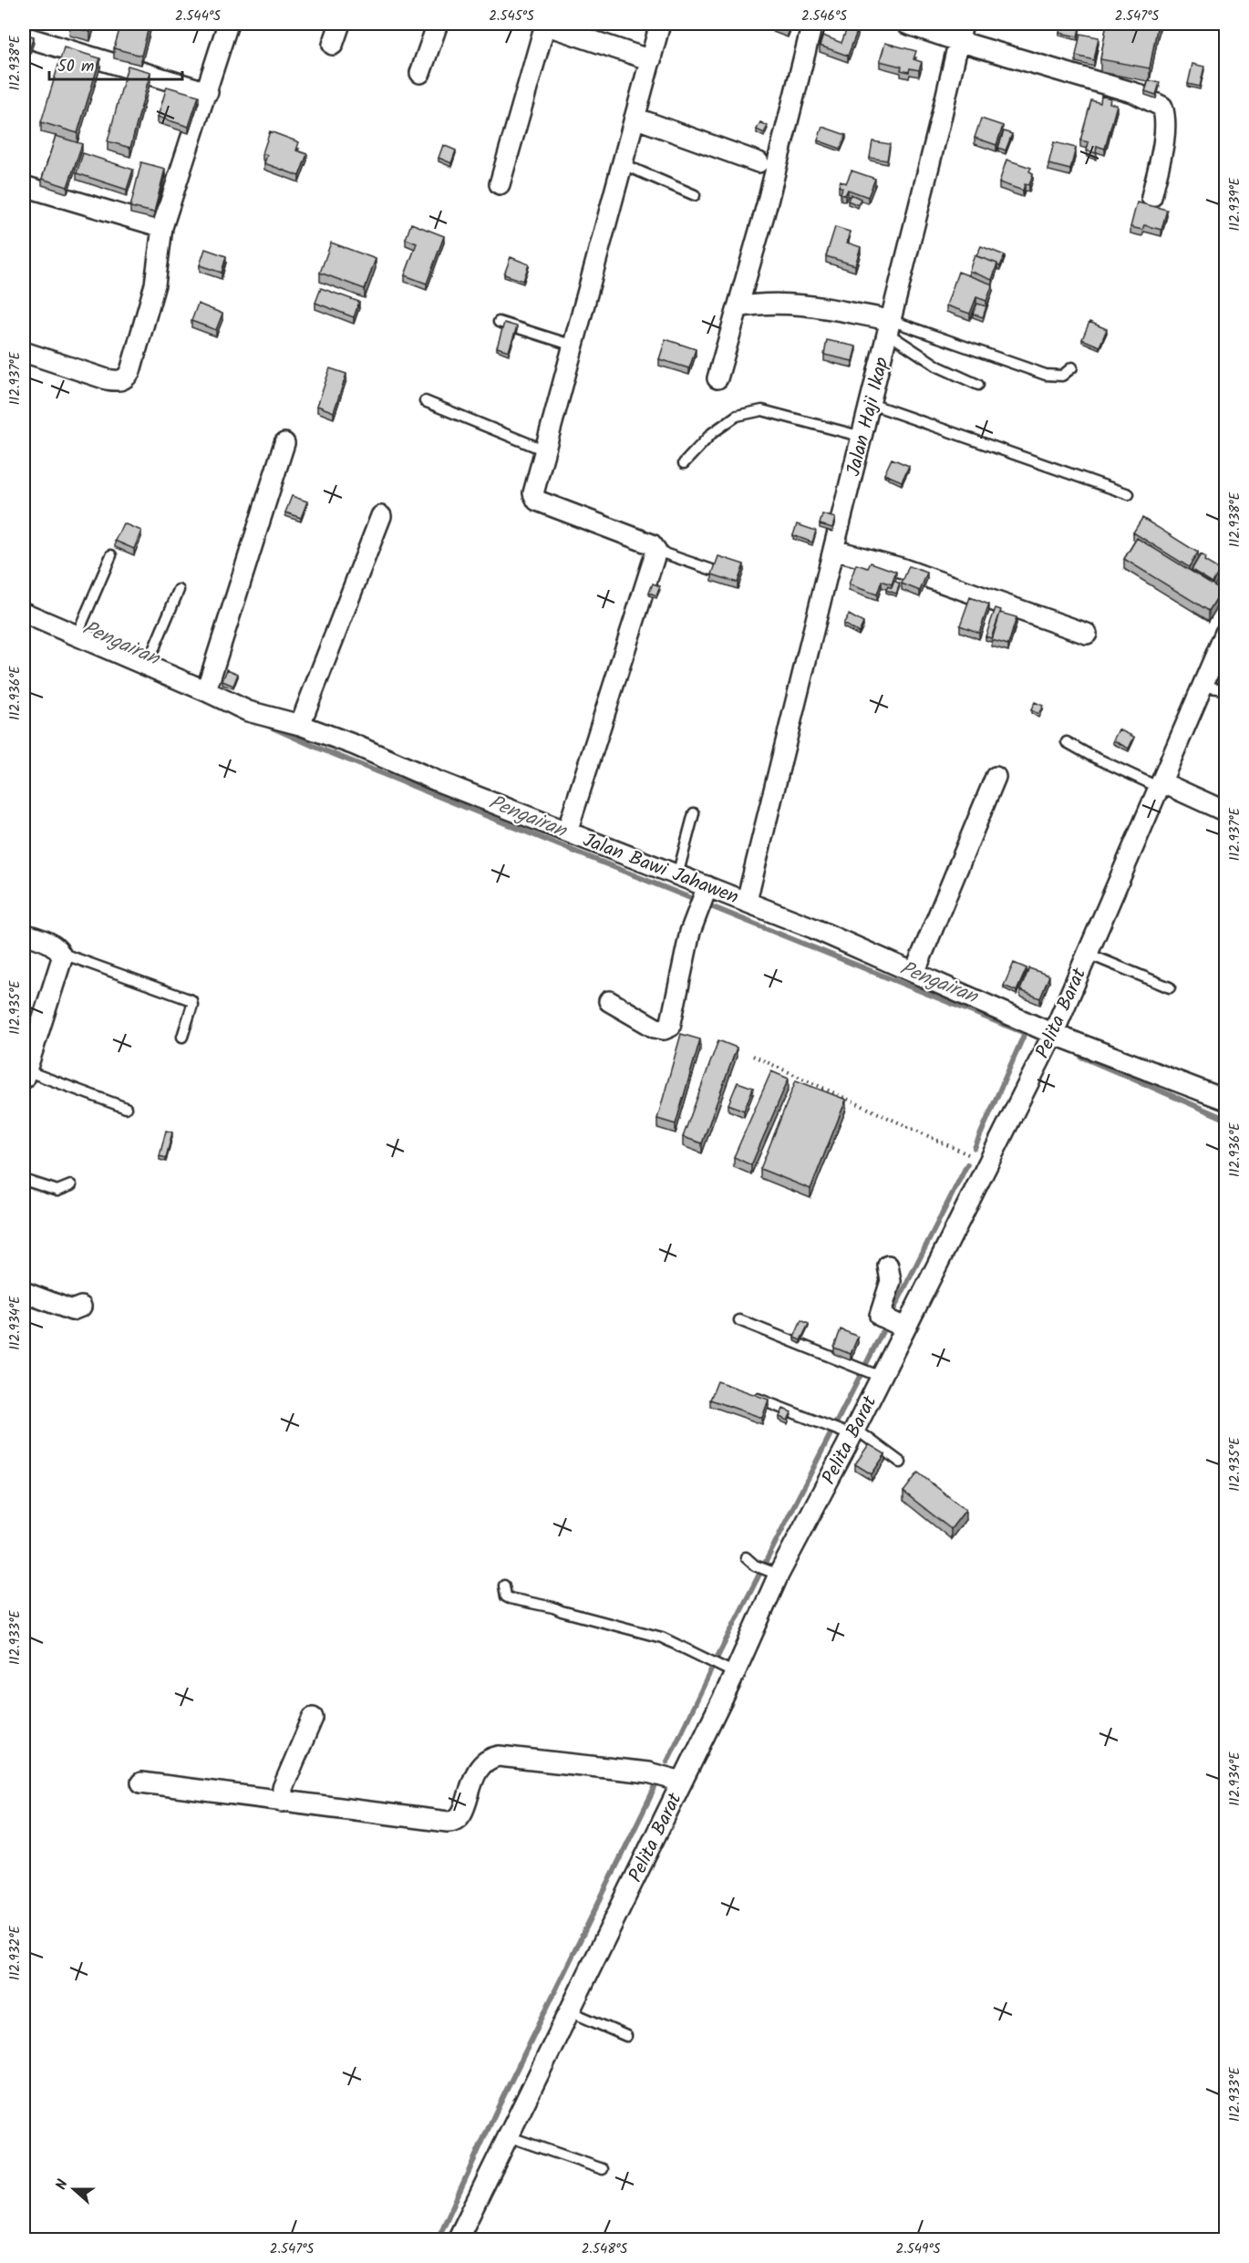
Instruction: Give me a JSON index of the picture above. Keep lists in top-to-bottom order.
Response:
{
  "streets": {
    "street": ["Jalan Haji Ikap", "Jalan Bawi Jahawen", "Pelita Barat"]
  },
  "crossings": [
    ["Jalan Haji Ikap", "Jalan Bawi Jahawen"],
    ["Jalan Bawi Jahawen", "Pelita Barat"]
  ],
  "water": ["Pengairan"],
  "scale_bar": "50 m",
  "north": "left",
  "coordinates": [
    "2.544°S",
    "2.545°S",
    "2.546°S",
    "2.547°S",
    "112.938°E",
    "112.939°E",
    "112.937°E",
    "112.936°E",
    "112.935°E",
    "112.934°E",
    "112.933°E",
    "112.932°E",
    "2.548°S",
    "2.549°S"
  ]
}
